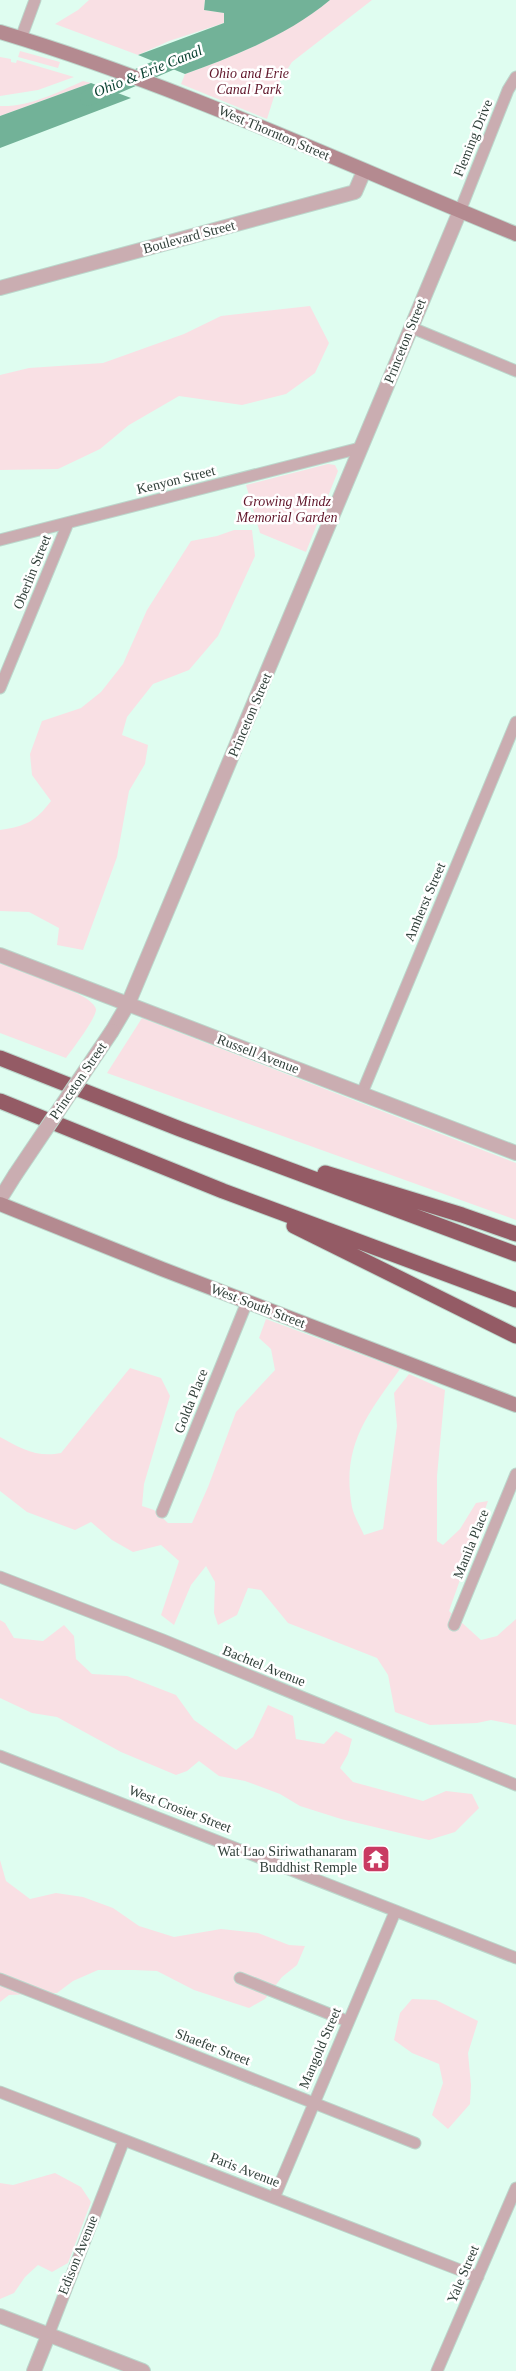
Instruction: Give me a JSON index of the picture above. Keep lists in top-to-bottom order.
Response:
{
  "streets": {
    "main road": ["West Thornton Street", "West South Street"],
    "street": [
      "Fleming Drive",
      "Boulevard Street",
      "Princeton Street",
      "Kenyon Street",
      "Oberlin Street",
      "Amherst Street",
      "Russell Avenue",
      "Golda Place",
      "Manila Place",
      "Bachtel Avenue",
      "West Crosier Street",
      "Shaefer Street",
      "Mangold Street",
      "Paris Avenue",
      "Edison Avenue",
      "Yale Street"
    ]
  },
  "crossings": [
    ["West Thornton Street", "Fleming Drive"],
    ["West Thornton Street", "Boulevard Street"],
    ["West Thornton Street", "Princeton Street"],
    ["Fleming Drive", "Princeton Street"],
    ["Princeton Street", "Kenyon Street"],
    ["Princeton Street", "Russell Avenue"],
    ["Kenyon Street", "Oberlin Street"],
    ["Amherst Street", "Russell Avenue"],
    ["West South Street", "Golda Place"],
    ["West Crosier Street", "Mangold Street"],
    ["Shaefer Street", "Mangold Street"],
    ["Mangold Street", "Paris Avenue"],
    ["Paris Avenue", "Edison Avenue"],
    ["Paris Avenue", "Yale Street"]
  ],
  "water": ["Ohio & Erie Canal"],
  "parks": ["Ohio and Erie Canal Park", "Growing Mindz Memorial Garden"],
  "places": {
    "temple": ["Wat Lao Siriwathanaram Buddhist Remple"]
  }
}
